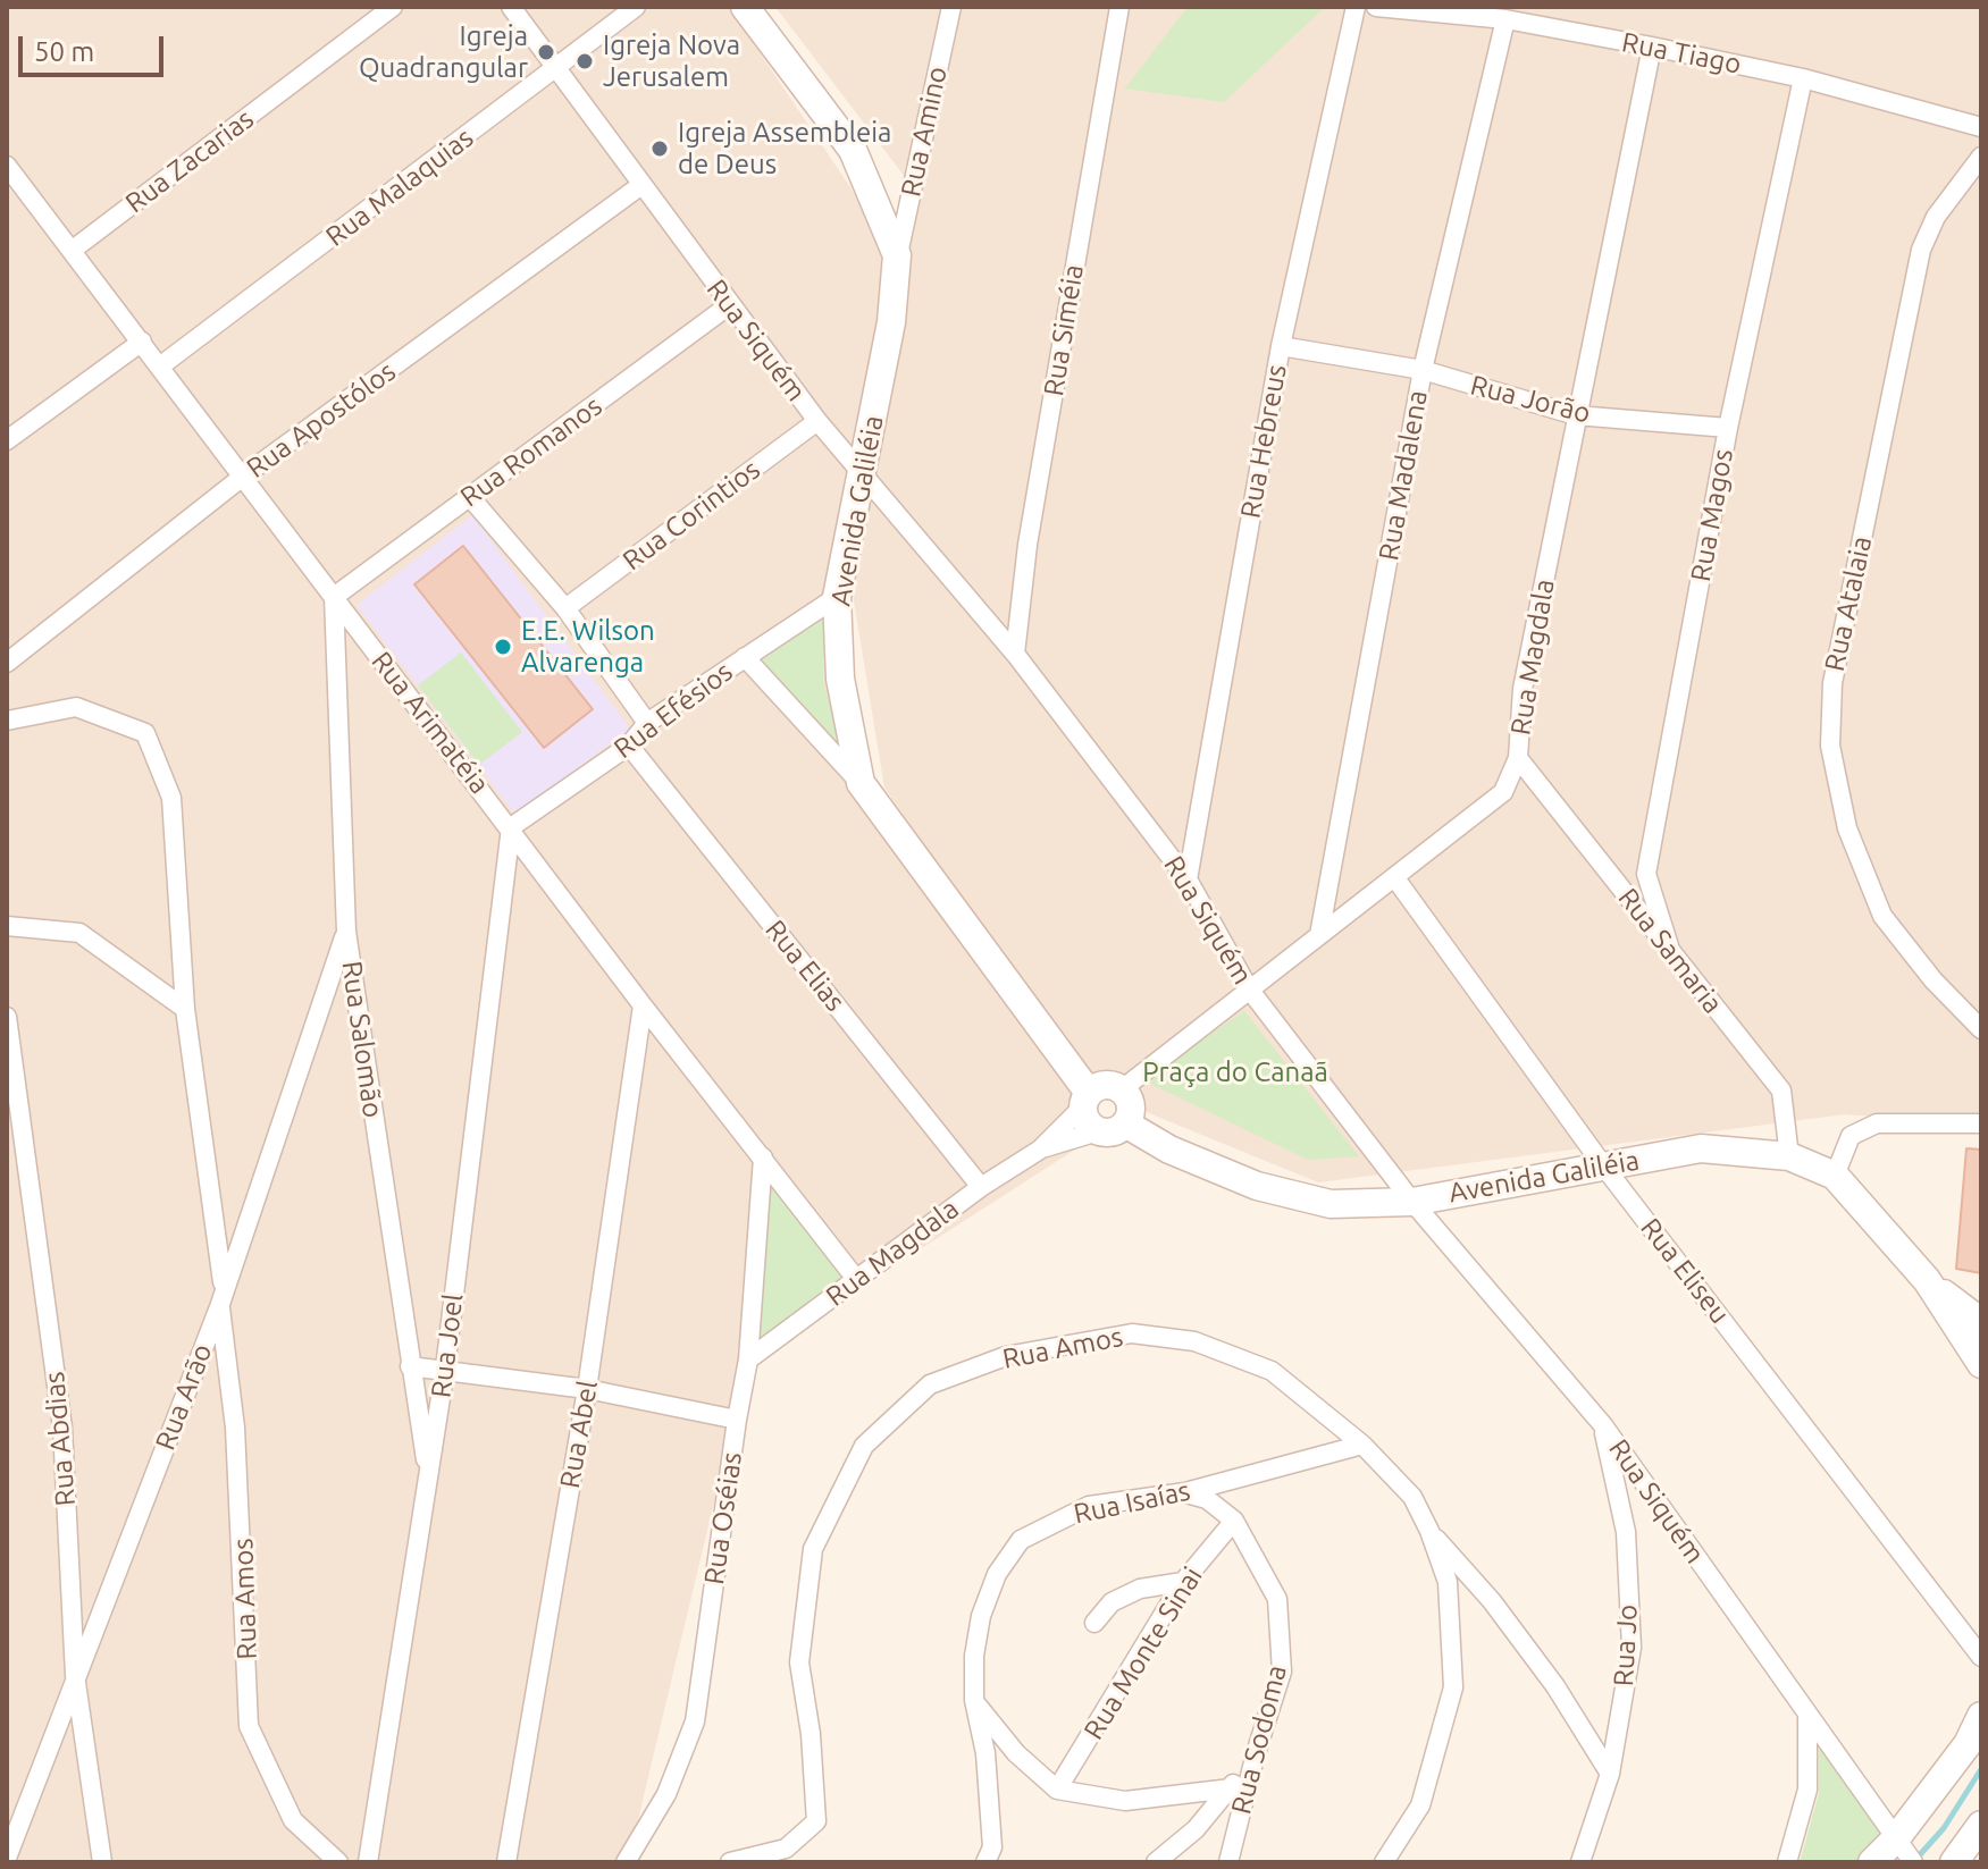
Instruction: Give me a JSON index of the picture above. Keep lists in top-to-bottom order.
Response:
{
  "streets": {
    "main road": ["Avenida Galiléia"],
    "street": [
      "Rua Tiago",
      "Rua Amino",
      "Rua Zacarias",
      "Rua Malaquias",
      "Rua Siméia",
      "Rua Siquém",
      "Rua Jorão",
      "Rua Apostólos",
      "Rua Hebreus",
      "Rua Romanos",
      "Rua Madalena",
      "Rua Corintios",
      "Rua Magos",
      "Rua Atalaia",
      "Rua Magdala",
      "Rua Efésios",
      "Rua Arimatéia",
      "Rua Samaria",
      "Rua Elias",
      "Rua Salomão",
      "Rua Eliseu",
      "Rua Joel",
      "Rua Amos",
      "Rua Arão",
      "Rua Abel",
      "Rua Abdias",
      "Rua Isaías",
      "Rua Oséias",
      "Rua Jo",
      "Rua Monte Sinai",
      "Rua Sodoma"
    ]
  },
  "crossings": [
    ["Rua Tiago", "Rua Madalena"],
    ["Rua Tiago", "Rua Magos"],
    ["Rua Tiago", "Rua Magdala"],
    ["Rua Amino", "Avenida Galiléia"],
    ["Rua Zacarias", "Rua Arimatéia"],
    ["Rua Malaquias", "Rua Siquém"],
    ["Rua Malaquias", "Rua Arimatéia"],
    ["Rua Siméia", "Rua Siquém"],
    ["Rua Siquém", "Rua Apostólos"],
    ["Rua Siquém", "Rua Hebreus"],
    ["Rua Siquém", "Rua Romanos"],
    ["Rua Siquém", "Avenida Galiléia"],
    ["Rua Siquém", "Rua Corintios"],
    ["Rua Siquém", "Rua Magdala"],
    ["Rua Siquém", "Rua Jo"],
    ["Rua Jorão", "Rua Hebreus"],
    ["Rua Jorão", "Rua Madalena"],
    ["Rua Jorão", "Rua Magos"],
    ["Rua Jorão", "Rua Magdala"],
    ["Rua Apostólos", "Rua Arimatéia"],
    ["Rua Romanos", "Rua Arimatéia"],
    ["Rua Romanos", "Rua Salomão"],
    ["Rua Madalena", "Rua Magdala"],
    ["Avenida Galiléia", "Rua Magdala"],
    ["Avenida Galiléia", "Rua Efésios"],
    ["Avenida Galiléia", "Rua Samaria"],
    ["Avenida Galiléia", "Rua Eliseu"],
    ["Rua Magos", "Rua Samaria"],
    ["Rua Magdala", "Rua Arimatéia"],
    ["Rua Magdala", "Rua Samaria"],
    ["Rua Magdala", "Rua Elias"],
    ["Rua Magdala", "Rua Eliseu"],
    ["Rua Magdala", "Rua Oséias"],
    ["Rua Efésios", "Rua Arimatéia"],
    ["Rua Efésios", "Rua Elias"],
    ["Rua Efésios", "Rua Joel"],
    ["Rua Arimatéia", "Rua Salomão"],
    ["Rua Arimatéia", "Rua Joel"],
    ["Rua Arimatéia", "Rua Abel"],
    ["Rua Arimatéia", "Rua Oséias"],
    ["Rua Salomão", "Rua Joel"],
    ["Rua Salomão", "Rua Arão"],
    ["Rua Amos", "Rua Arão"],
    ["Rua Amos", "Rua Isaías"],
    ["Rua Amos", "Rua Jo"],
    ["Rua Arão", "Rua Abdias"],
    ["Rua Isaías", "Rua Sodoma"],
    ["Rua Monte Sinai", "Rua Sodoma"]
  ],
  "parks": ["Praça do Canaã"],
  "places": [
    "Igreja Quadrangular",
    "Igreja Nova Jerusalem",
    "Igreja Assembleia de Deus",
    "E.E. Wilson Alvarenga"
  ],
  "scale_bar": "50 m"
}
